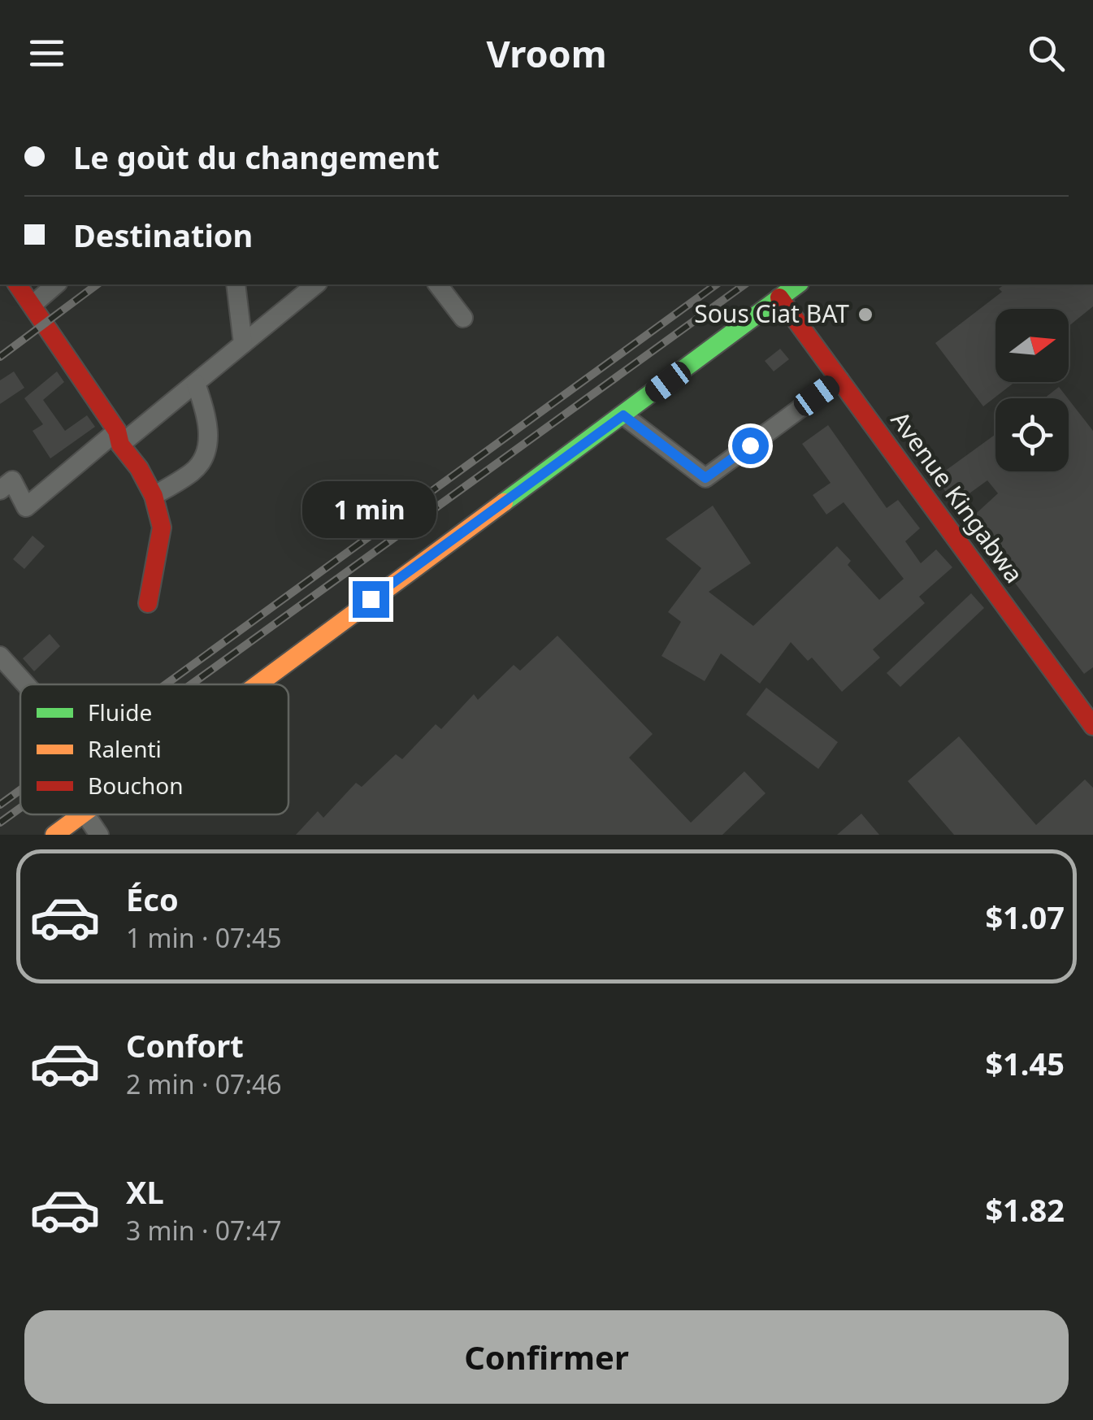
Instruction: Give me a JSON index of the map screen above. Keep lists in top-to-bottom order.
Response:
{
  "streets": {
    "main road": ["Avenue Kingabwa"]
  },
  "places": ["Sous Ciat BAT"],
  "legend": ["Fluide", "Ralenti", "Bouchon"],
  "north": "right",
  "page": {
    "header": "Vroom",
    "banner": ["Le goùt du changement", "Destination"],
    "bubble": "1 min",
    "list": [
      {
        "name": "Éco",
        "note": "1 min · 07:45",
        "value": "$1.07"
      },
      {
        "name": "Confort",
        "note": "2 min · 07:46",
        "value": "$1.45"
      },
      {
        "name": "XL",
        "note": "3 min · 07:47",
        "value": "$1.82"
      }
    ],
    "buttons": "Confirmer"
  }
}
